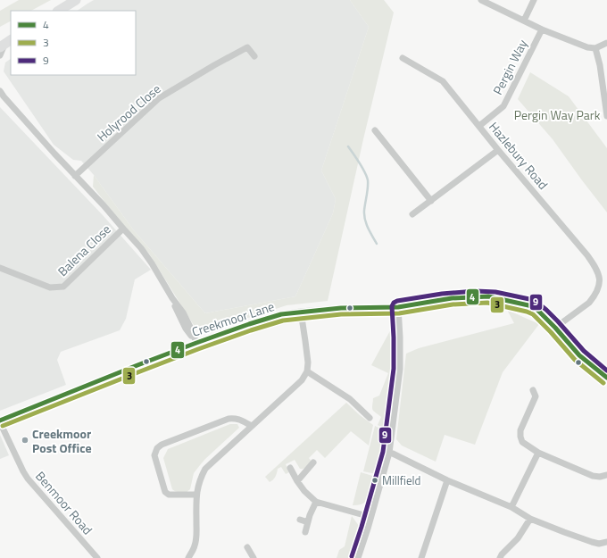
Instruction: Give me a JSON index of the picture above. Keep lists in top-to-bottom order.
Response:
{
  "streets": {
    "street": [
      "Pergin Way",
      "Holyrood Close",
      "Hazlebury Road",
      "Balena Close",
      "Creekmoor Lane",
      "Benmoor Road"
    ]
  },
  "crossings": [
    ["Pergin Way", "Hazlebury Road"],
    ["Creekmoor Lane", "Benmoor Road"]
  ],
  "parks": ["Pergin Way Park"],
  "places": ["Creekmoor Post Office", "Millfield"],
  "lines": ["transit line 9", "transit line 4", "transit line 3"],
  "legend": ["4", "3", "9"]
}
